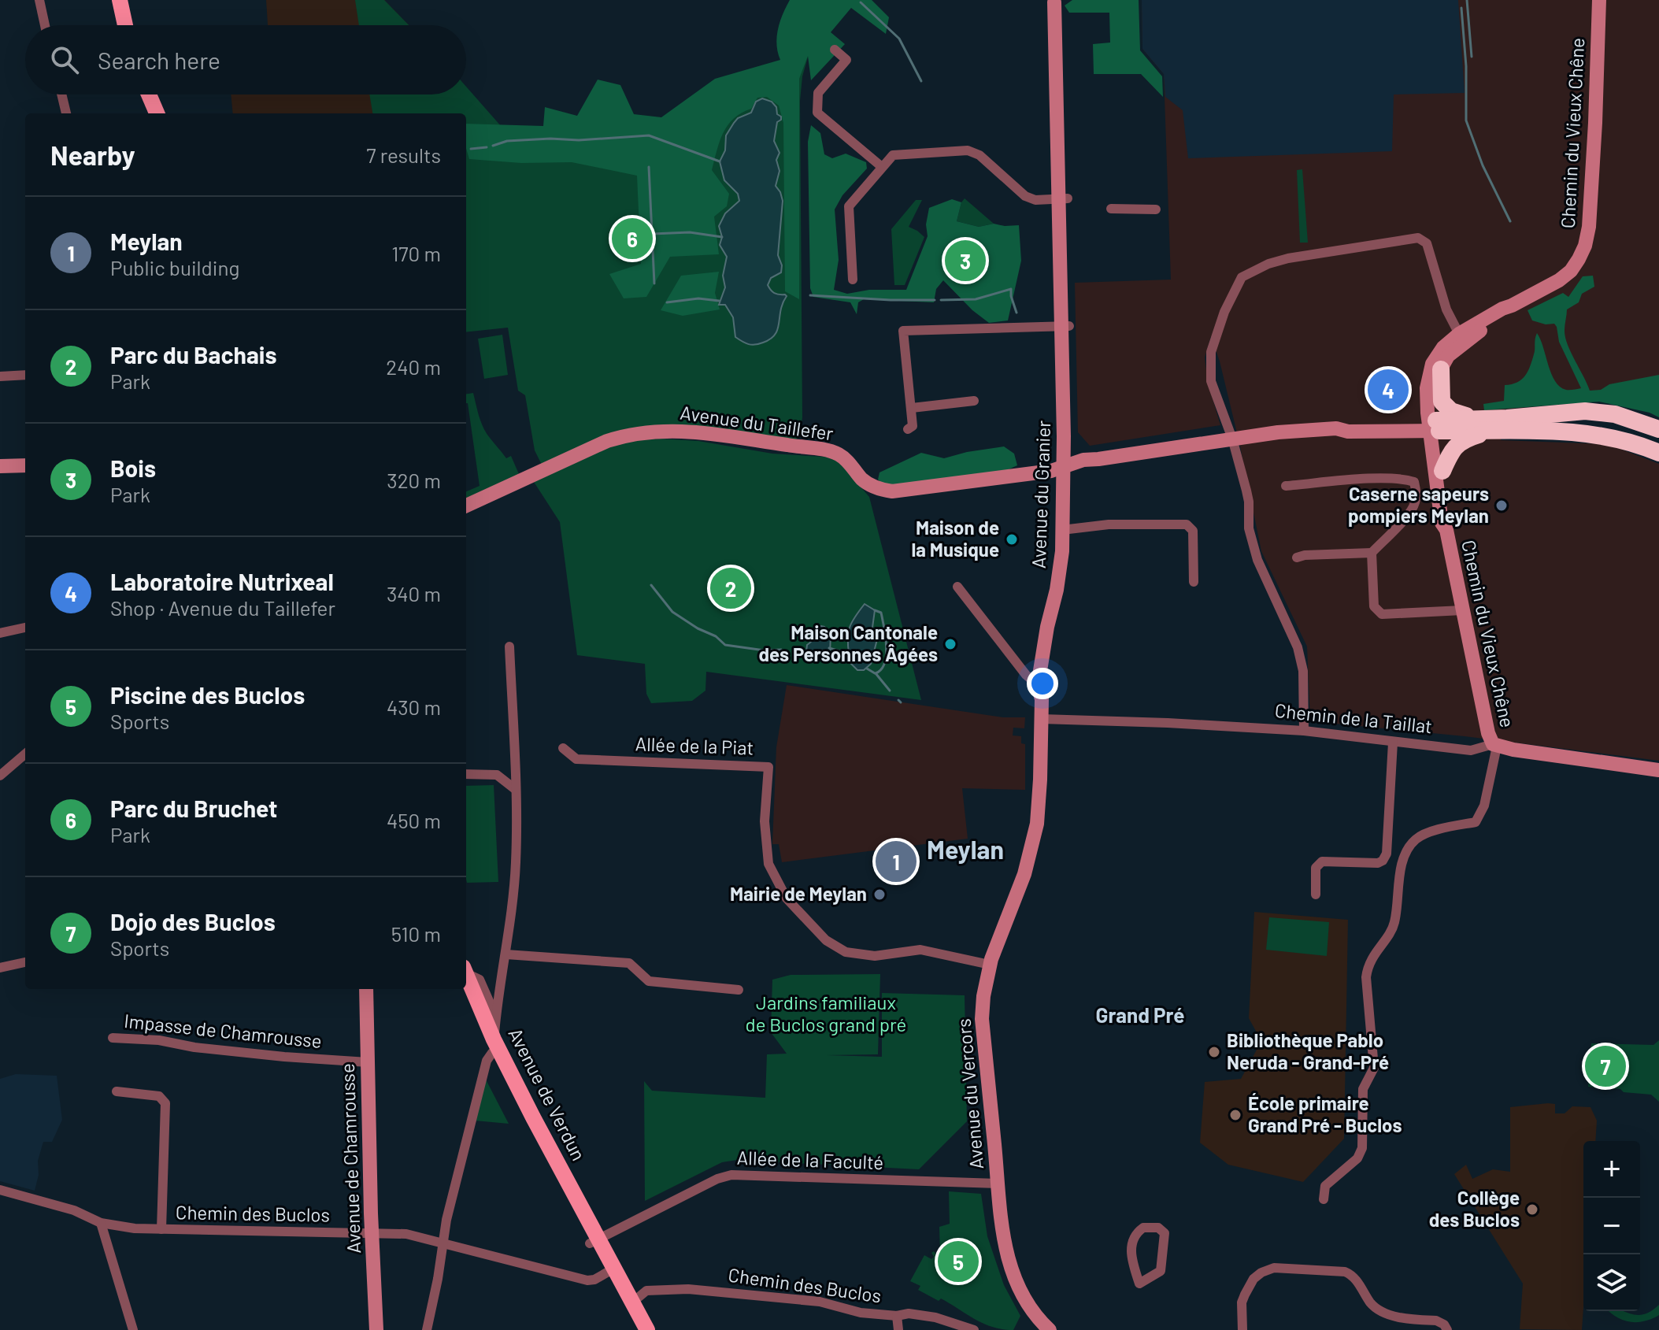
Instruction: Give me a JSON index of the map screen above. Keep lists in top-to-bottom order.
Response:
{
  "streets": {
    "main road": ["Avenue de Verdun"],
    "street": [
      "Chemin du Vieux Chêne",
      "Avenue du Taillefer",
      "Avenue du Granier",
      "Chemin de la Taillat",
      "Allée de la Piat",
      "Impasse de Chamrousse",
      "Avenue du Vercors",
      "Avenue de Chamrousse",
      "Allée de la Faculté",
      "Chemin des Buclos"
    ]
  },
  "crossings": [
    ["Chemin du Vieux Chêne", "Avenue du Taillefer"],
    ["Chemin du Vieux Chêne", "Chemin de la Taillat"],
    ["Avenue du Taillefer", "Avenue du Granier"],
    ["Avenue du Granier", "Avenue du Vercors"],
    ["Chemin de la Taillat", "Avenue du Vercors"],
    ["Allée de la Piat", "Avenue du Vercors"],
    ["Impasse de Chamrousse", "Avenue de Chamrousse"],
    ["Avenue du Vercors", "Allée de la Faculté"],
    ["Avenue de Verdun", "Allée de la Faculté"],
    ["Avenue de Verdun", "Chemin des Buclos"],
    ["Avenue de Chamrousse", "Chemin des Buclos"]
  ],
  "districts": ["Meylan", "Grand Pré"],
  "parks": ["Jardins familiaux de Buclos grand pré"],
  "places": [
    "Caserne sapeurs pompiers Meylan",
    "Maison de la Musique",
    "Maison Cantonale des Personnes Âgées",
    "Mairie de Meylan",
    "Bibliothèque Pablo Neruda - Grand-Pré",
    "École primaire Grand Pré - Buclos",
    "Collège des Buclos"
  ],
  "page": {
    "search": "Search here",
    "heading": ["Nearby", "7 results"],
    "list": [
      {
        "mark": "1",
        "name": "Meylan",
        "note": "Public building",
        "value": "170 m"
      },
      {
        "mark": "2",
        "name": "Parc du Bachais",
        "note": "Park",
        "value": "240 m"
      },
      {
        "mark": "3",
        "name": "Bois",
        "note": "Park",
        "value": "320 m"
      },
      {
        "mark": "4",
        "name": "Laboratoire Nutrixeal",
        "note": "Shop · Avenue du Taillefer",
        "value": "340 m"
      },
      {
        "mark": "5",
        "name": "Piscine des Buclos",
        "note": "Sports",
        "value": "430 m"
      },
      {
        "mark": "6",
        "name": "Parc du Bruchet",
        "note": "Park",
        "value": "450 m"
      },
      {
        "mark": "7",
        "name": "Dojo des Buclos",
        "note": "Sports",
        "value": "510 m"
      }
    ],
    "pins": [
      "6",
      "3",
      "4",
      "2",
      "1",
      "7",
      "5"
    ],
    "map_buttons": ["+", "−"]
  }
}
